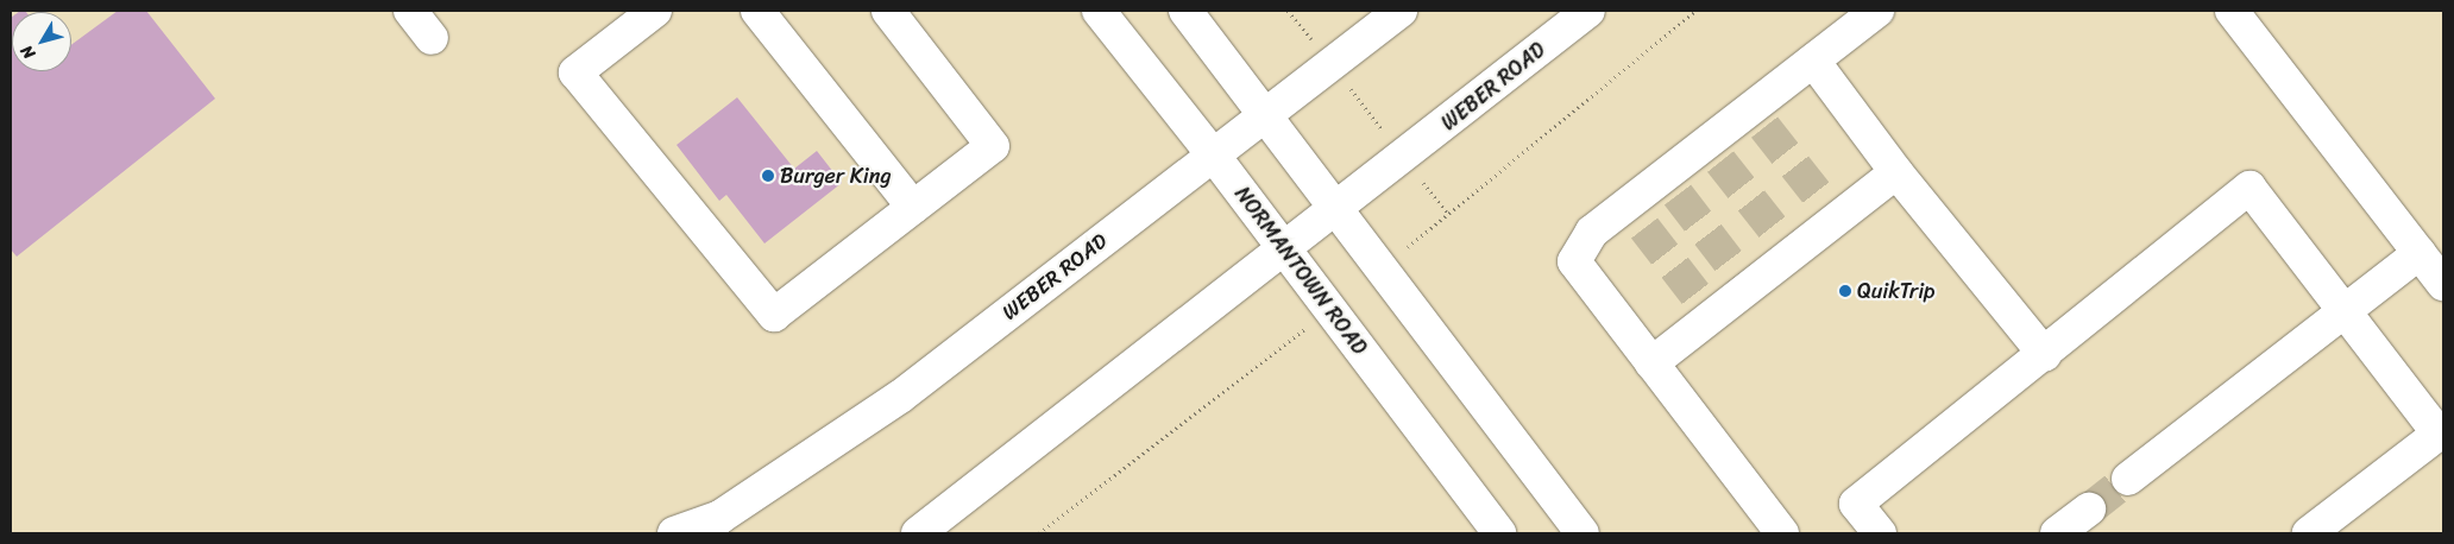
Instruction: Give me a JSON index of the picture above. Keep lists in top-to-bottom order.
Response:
{
  "streets": {
    "main road": ["WEBER ROAD", "NORMANTOWN ROAD"]
  },
  "crossings": [
    ["WEBER ROAD", "NORMANTOWN ROAD"]
  ],
  "places": ["Burger King", "QuikTrip"],
  "north": "bottom left"
}
